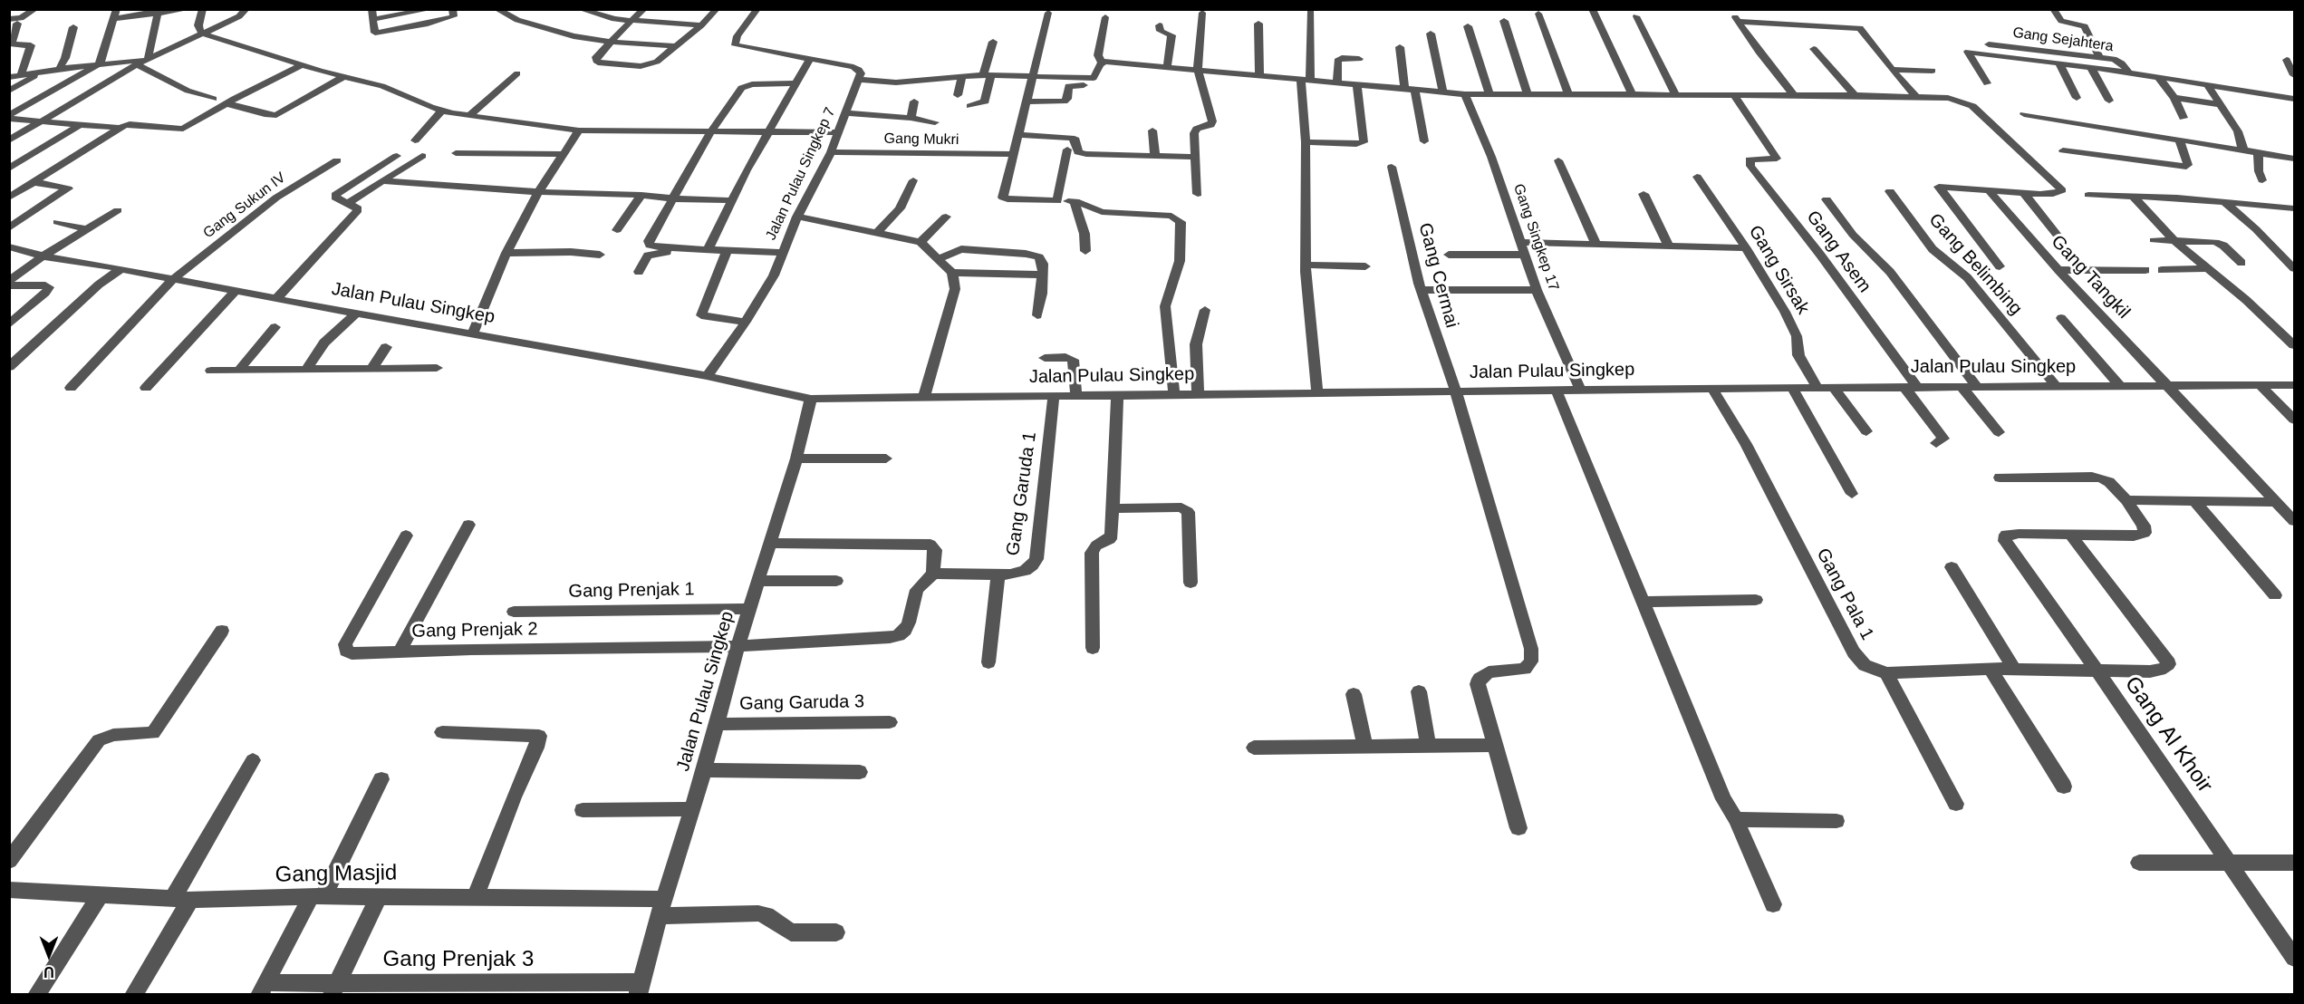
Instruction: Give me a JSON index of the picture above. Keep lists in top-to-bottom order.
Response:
{
  "streets": {
    "street": [
      "Gang Sejahtera",
      "Gang Mukri",
      "Jalan Pulau Singkep 7",
      "Gang Sukun IV",
      "Gang Singkep 17",
      "Gang Asem",
      "Gang Belimbing",
      "Gang Sirsak",
      "Gang Cermai",
      "Gang Tangkil",
      "Jalan Pulau Singkep",
      "Gang Garuda 1",
      "Gang Prenjak 1",
      "Gang Pala 1",
      "Gang Prenjak 2",
      "Gang Garuda 3",
      "Gang Al Khoir",
      "Gang Masjid",
      "Gang Prenjak 3"
    ]
  },
  "crossings": [
    ["Gang Mukri", "Jalan Pulau Singkep 7"],
    ["Jalan Pulau Singkep 7", "Jalan Pulau Singkep"],
    ["Gang Sukun IV", "Jalan Pulau Singkep"],
    ["Gang Singkep 17", "Jalan Pulau Singkep"],
    ["Gang Asem", "Jalan Pulau Singkep"],
    ["Gang Belimbing", "Jalan Pulau Singkep"],
    ["Gang Sirsak", "Jalan Pulau Singkep"],
    ["Gang Cermai", "Jalan Pulau Singkep"],
    ["Gang Tangkil", "Jalan Pulau Singkep"],
    ["Jalan Pulau Singkep", "Gang Garuda 1"],
    ["Jalan Pulau Singkep", "Gang Prenjak 1"],
    ["Jalan Pulau Singkep", "Gang Pala 1"],
    ["Jalan Pulau Singkep", "Gang Prenjak 2"],
    ["Jalan Pulau Singkep", "Gang Garuda 3"],
    ["Jalan Pulau Singkep", "Gang Masjid"],
    ["Jalan Pulau Singkep", "Gang Prenjak 3"],
    ["Gang Garuda 1", "Gang Prenjak 2"]
  ],
  "north": "bottom"
}
